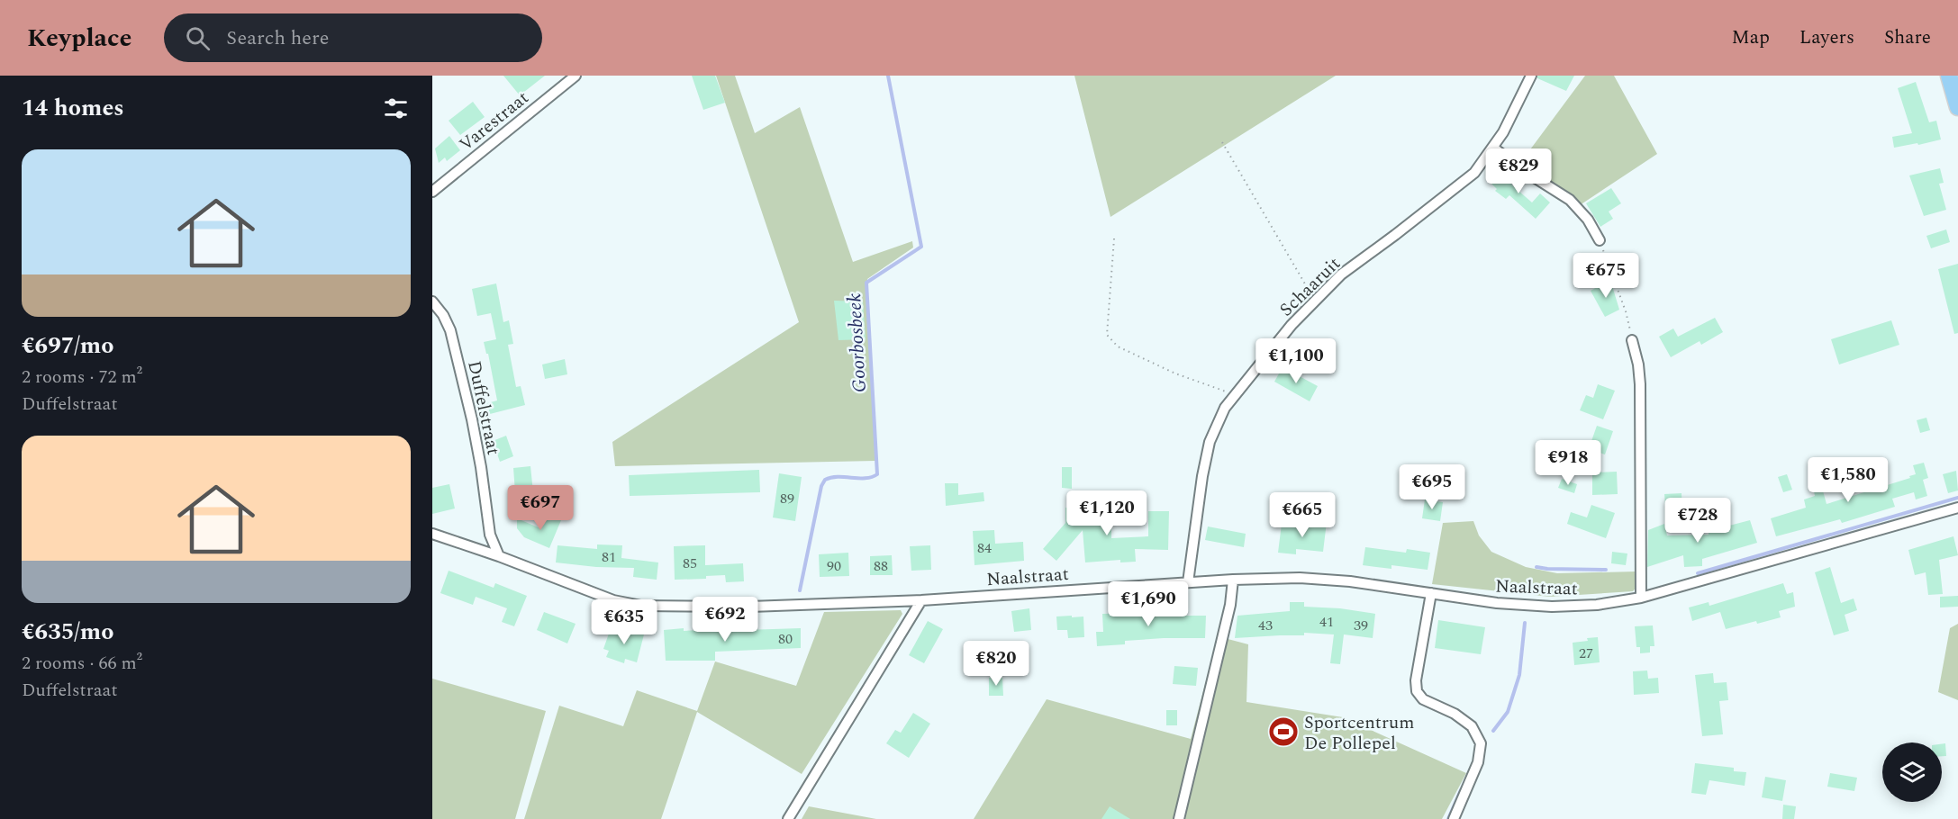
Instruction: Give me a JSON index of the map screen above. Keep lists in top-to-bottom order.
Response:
{
  "streets": {
    "street": [
      "Varestraat",
      "Schaaruit",
      "Duffelstraat",
      "Naalstraat"
    ]
  },
  "crossings": [
    ["Schaaruit", "Naalstraat"],
    ["Duffelstraat", "Naalstraat"]
  ],
  "water": ["Goorbosbeek"],
  "places": {
    "sports": ["Sportcentrum De Pollepel"]
  },
  "house_numbers": [
    "89",
    "84",
    "81",
    "85",
    "90",
    "88",
    "41",
    "43",
    "39",
    "80",
    "27"
  ],
  "page": {
    "header": "Keyplace",
    "search": "Search here",
    "nav": ["Map", "Layers", "Share"],
    "heading": "14 homes",
    "list": [
      {
        "name": "€697/mo",
        "note": "2 rooms · 72 m² · Duffelstraat"
      },
      {
        "name": "€635/mo",
        "note": "2 rooms · 66 m² · Duffelstraat"
      }
    ],
    "price": [
      "€829",
      "€675",
      "€1,100",
      "€918",
      "€1,580",
      "€695",
      "€697",
      "€1,120",
      "€665",
      "€728",
      "€1,690",
      "€692",
      "€635",
      "€820"
    ]
  }
}
